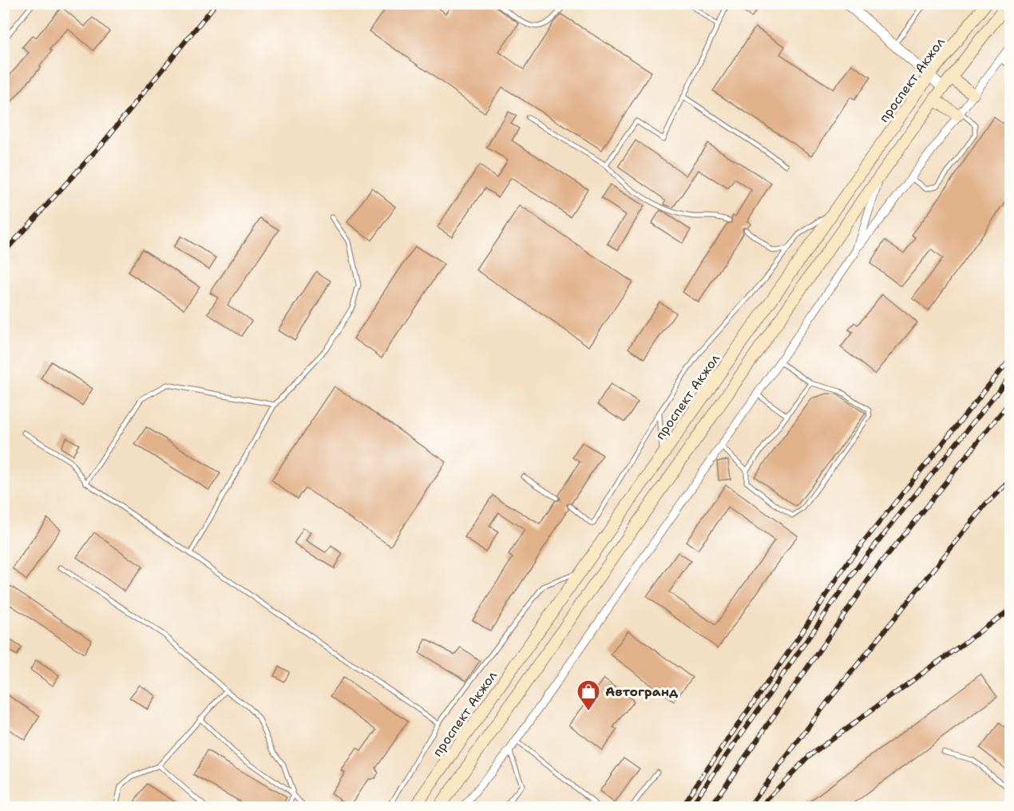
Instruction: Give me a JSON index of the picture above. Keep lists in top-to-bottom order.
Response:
{
  "streets": {
    "main road": ["проспект Акжол"]
  },
  "places": {
    "shop": ["Автогранд"]
  }
}
